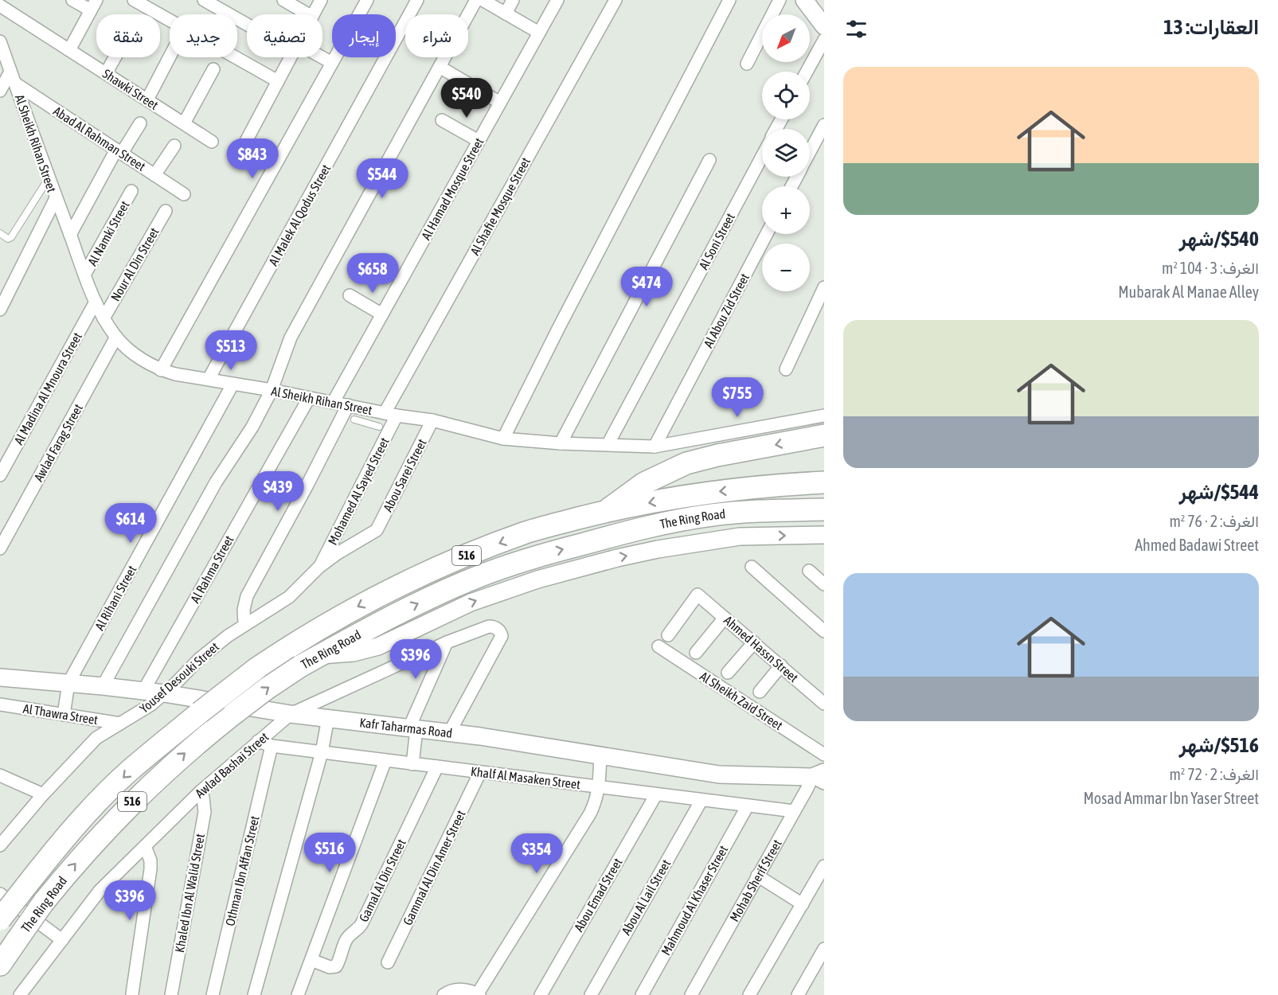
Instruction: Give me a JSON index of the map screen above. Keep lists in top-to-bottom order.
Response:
{
  "streets": {
    "highway": ["The Ring Road", "516"],
    "street": [
      "Shawki Street",
      "Abad Al Rahman Street",
      "Al Sheikh Rihan Street",
      "Al Hamad Mosque Street",
      "Al Shafie Mosque Street",
      "Al Malek Al Qodus Street",
      "Al Namki Street",
      "Al Soni Street",
      "Nour Al Din Street",
      "Al Abou Zid Street",
      "Al Madina Al Mnoura Street",
      "Awlad Farag Street",
      "Abou Sarei Street",
      "Mohamed Al Sayed Street",
      "Al Rahma Street",
      "Al Rihani Street",
      "Ahmed Hassn Street",
      "Yousef Desouki Street",
      "Al Sheikh Zaid Street",
      "Al Thawra Street",
      "Kafr Taharmas Road",
      "Awlad Bashai Street",
      "Khalf Al Masaken Street",
      "Gammal Al Din Amer Street",
      "Othman Ibn Affan Street",
      "Gamal Al Din Street",
      "Mohab Sherif Street",
      "Khaled Ibn Al Walid Street",
      "Abou Emad Street",
      "Abou Al Lail Street",
      "Mahmoud Al Khaser Street"
    ]
  },
  "crossings": [
    ["Abad Al Rahman Street", "Al Sheikh Rihan Street"],
    ["Al Sheikh Rihan Street", "Al Hamad Mosque Street"],
    ["Al Sheikh Rihan Street", "Al Shafie Mosque Street"],
    ["Al Sheikh Rihan Street", "Al Malek Al Qodus Street"],
    ["Al Sheikh Rihan Street", "Al Namki Street"],
    ["Al Sheikh Rihan Street", "Al Soni Street"],
    ["Al Sheikh Rihan Street", "Nour Al Din Street"],
    ["Al Sheikh Rihan Street", "Al Abou Zid Street"],
    ["Al Sheikh Rihan Street", "Al Madina Al Mnoura Street"],
    ["Al Sheikh Rihan Street", "Awlad Farag Street"],
    ["Al Sheikh Rihan Street", "Abou Sarei Street"],
    ["Al Sheikh Rihan Street", "Mohamed Al Sayed Street"],
    ["Al Sheikh Rihan Street", "Al Rahma Street"],
    ["Al Sheikh Rihan Street", "Al Rihani Street"],
    ["Al Shafie Mosque Street", "Mohamed Al Sayed Street"],
    ["Abou Sarei Street", "Yousef Desouki Street"],
    ["Mohamed Al Sayed Street", "Yousef Desouki Street"],
    ["Al Rahma Street", "Kafr Taharmas Road"],
    ["Al Rihani Street", "Al Thawra Street"],
    ["Al Rihani Street", "Kafr Taharmas Road"],
    ["Yousef Desouki Street", "Al Thawra Street"],
    ["Yousef Desouki Street", "Kafr Taharmas Road"],
    ["Kafr Taharmas Road", "Awlad Bashai Street"],
    ["Kafr Taharmas Road", "Mohab Sherif Street"],
    ["Awlad Bashai Street", "Khalf Al Masaken Street"],
    ["Awlad Bashai Street", "Khaled Ibn Al Walid Street"],
    ["Khalf Al Masaken Street", "Gammal Al Din Amer Street"],
    ["Khalf Al Masaken Street", "Othman Ibn Affan Street"],
    ["Khalf Al Masaken Street", "Gamal Al Din Street"],
    ["Khalf Al Masaken Street", "Mohab Sherif Street"],
    ["Khalf Al Masaken Street", "Abou Emad Street"],
    ["Khalf Al Masaken Street", "Abou Al Lail Street"],
    ["Khalf Al Masaken Street", "Mahmoud Al Khaser Street"]
  ],
  "north": "bottom left",
  "page": {
    "heading": "العقارات: 13",
    "map_buttons": ["+", "−"],
    "chip": [
      "شراء",
      "إيجار",
      "تصفية",
      "جديد",
      "شقة"
    ],
    "list": [
      {
        "name": "$540/شهر",
        "note": "الغرف: 3 · 104 m² · Mubarak Al Manae Alley"
      },
      {
        "name": "$544/شهر",
        "note": "الغرف: 2 · 76 m² · Ahmed Badawi Street"
      },
      {
        "name": "$516/شهر",
        "note": "الغرف: 2 · 72 m² · Mosad Ammar Ibn Yaser Street"
      }
    ],
    "price": [
      "$540",
      "$843",
      "$544",
      "$658",
      "$474",
      "$513",
      "$755",
      "$439",
      "$614",
      "$396",
      "$516",
      "$354",
      "$396"
    ]
  }
}
